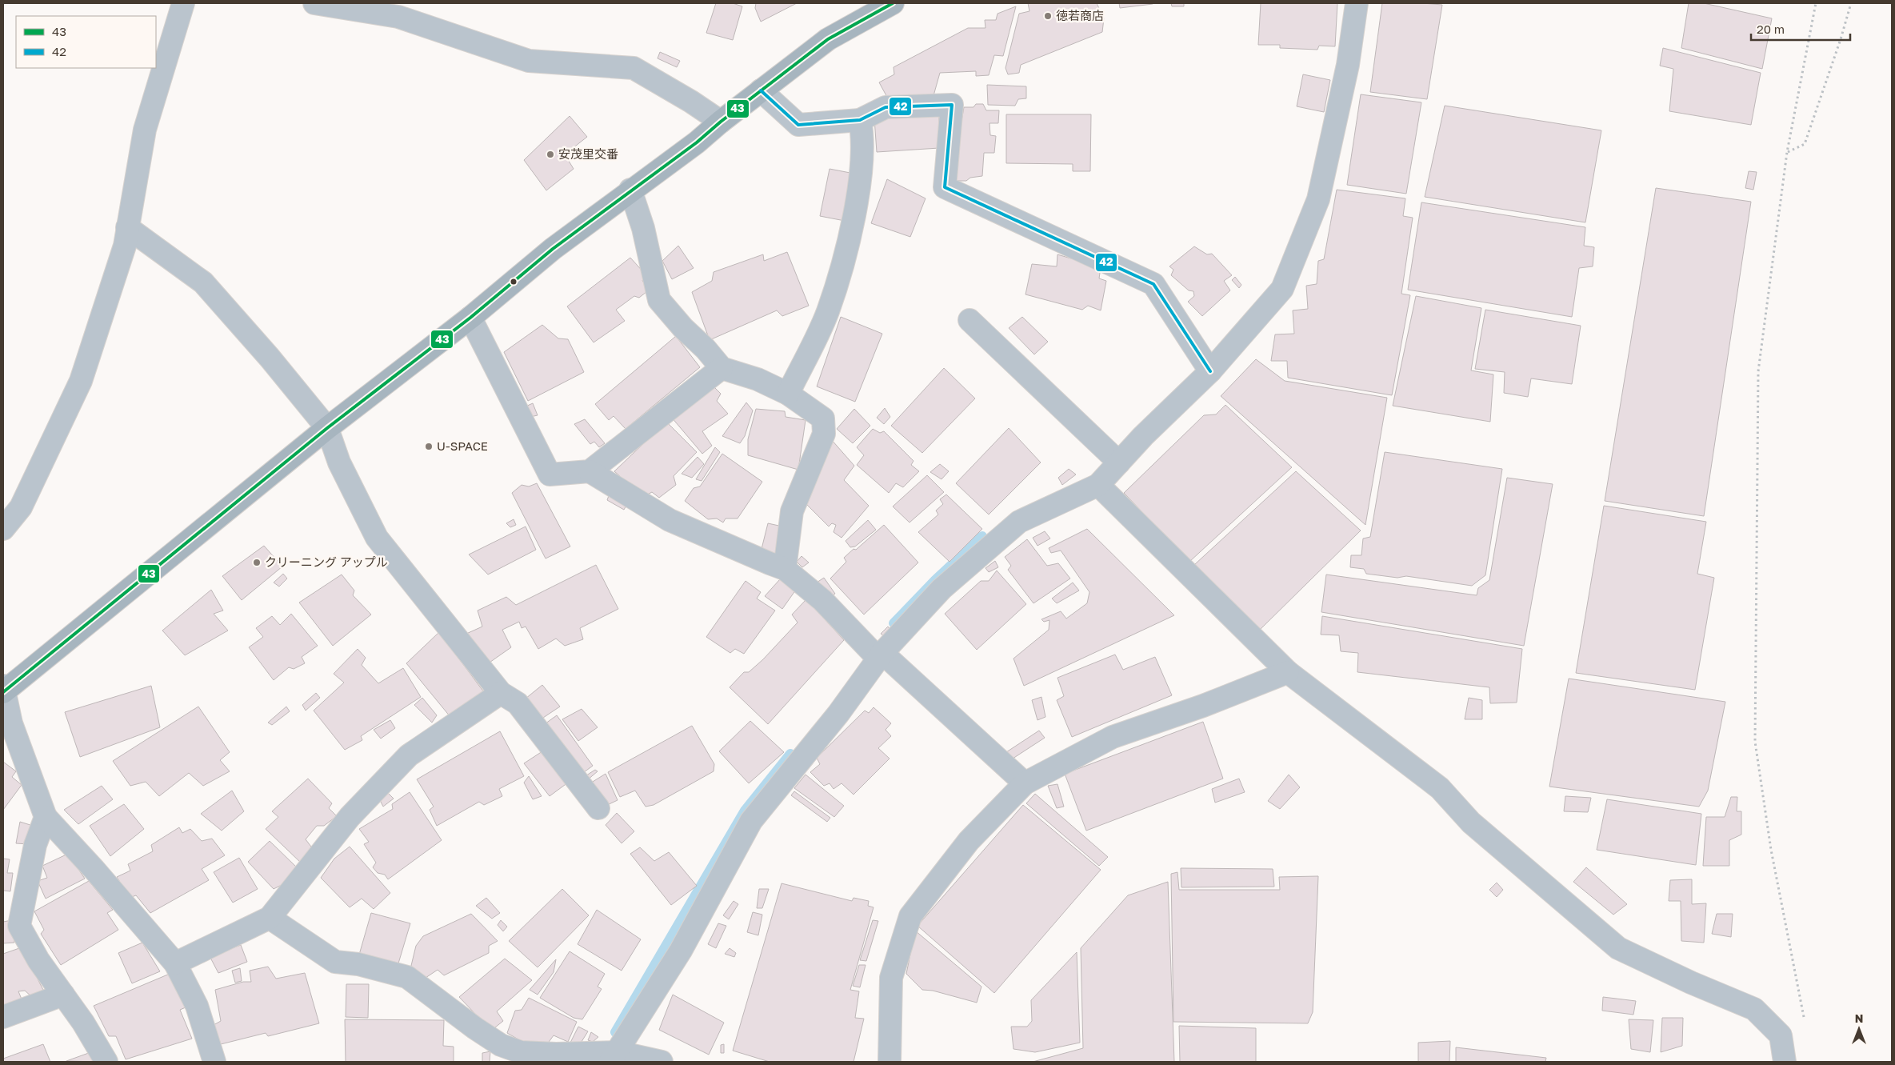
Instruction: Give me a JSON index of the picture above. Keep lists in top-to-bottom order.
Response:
{
  "places": [
    "徳若商店",
    "安茂里交番",
    "U-SPACE",
    "クリーニング アップル"
  ],
  "lines": ["transit line 43", "transit line 42"],
  "legend": ["43", "42"],
  "scale_bar": "20 m",
  "north": "top"
}
